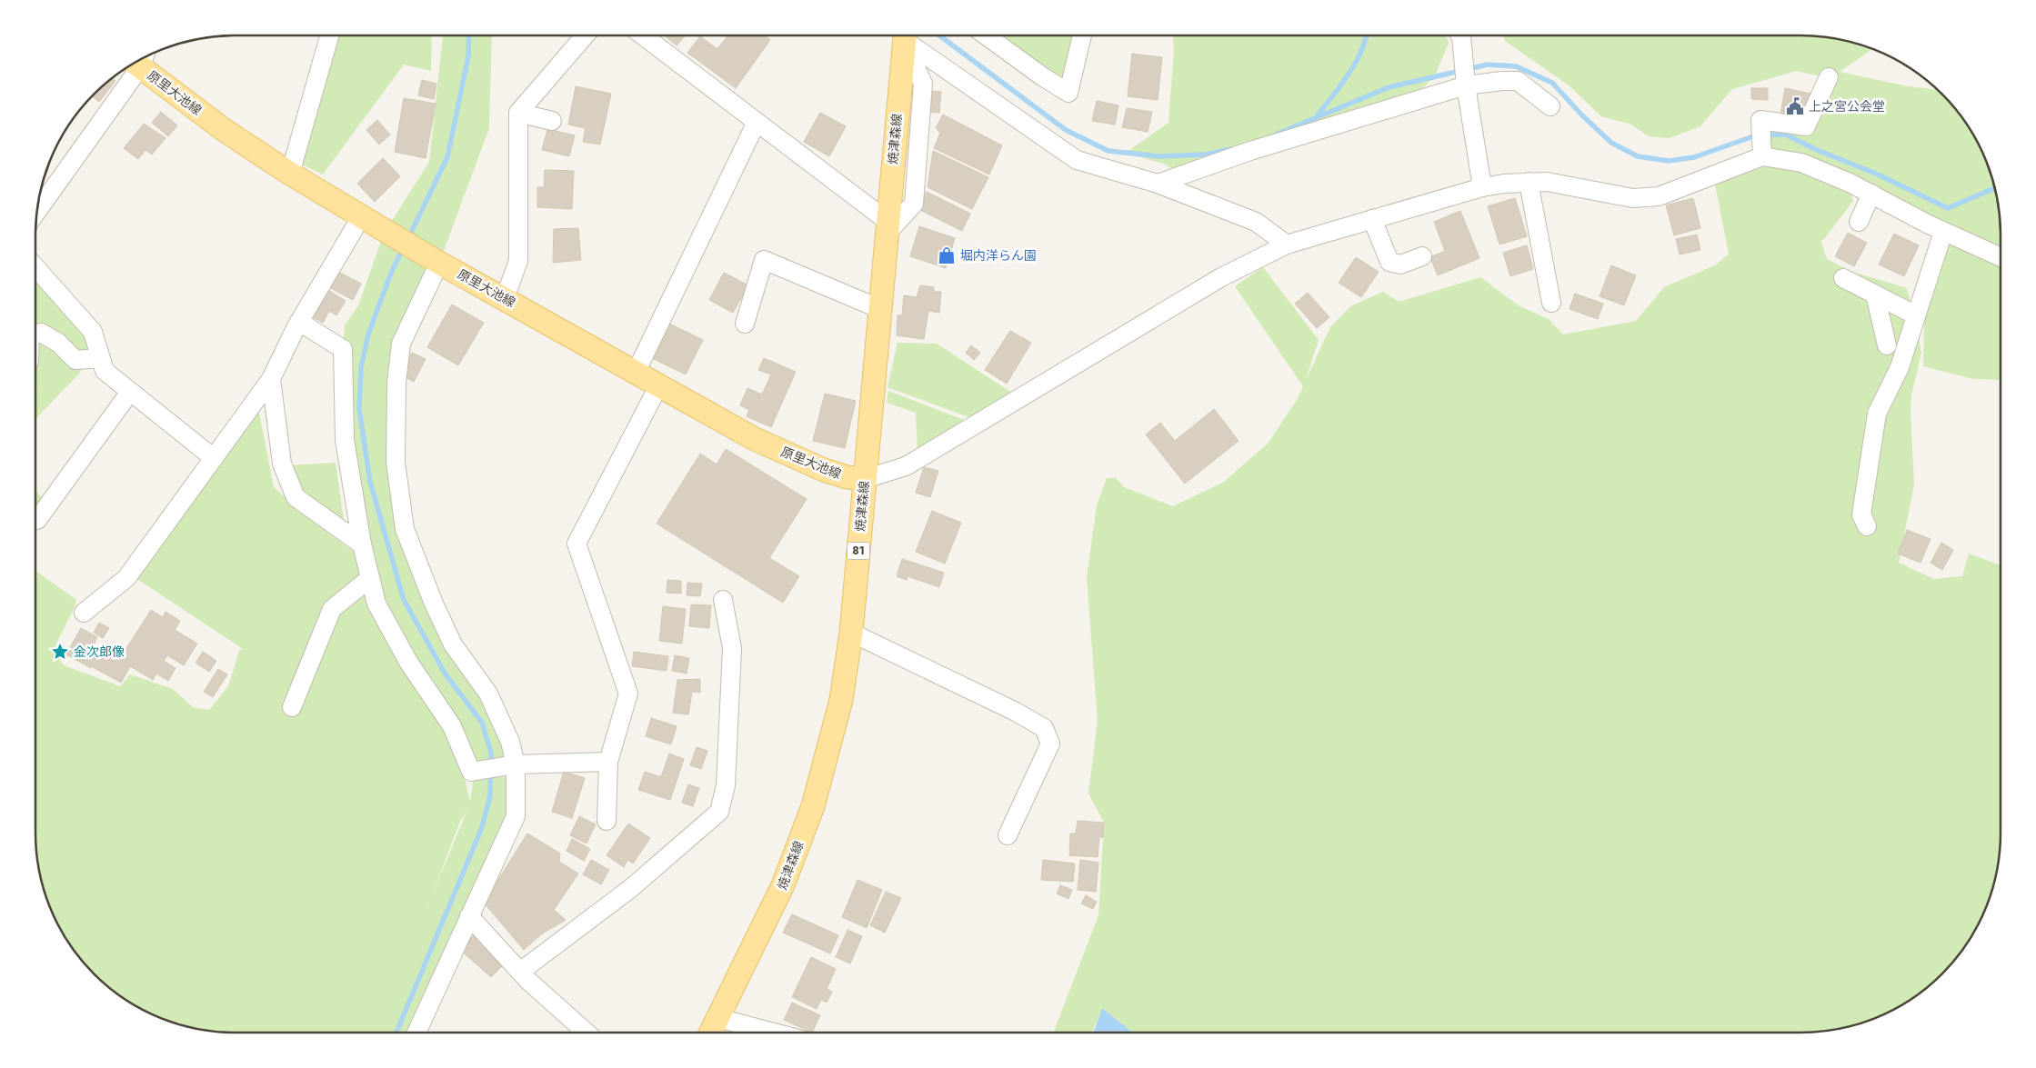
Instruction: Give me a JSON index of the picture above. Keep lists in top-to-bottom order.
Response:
{
  "streets": {
    "main road": ["原里大池線", "焼津森線", "81"]
  },
  "crossings": [
    ["原里大池線", "焼津森線"]
  ],
  "places": {
    "public building": ["上之宮公会堂"],
    "shop": ["堀内洋らん園"],
    "place": ["金次郎像"]
  }
}
